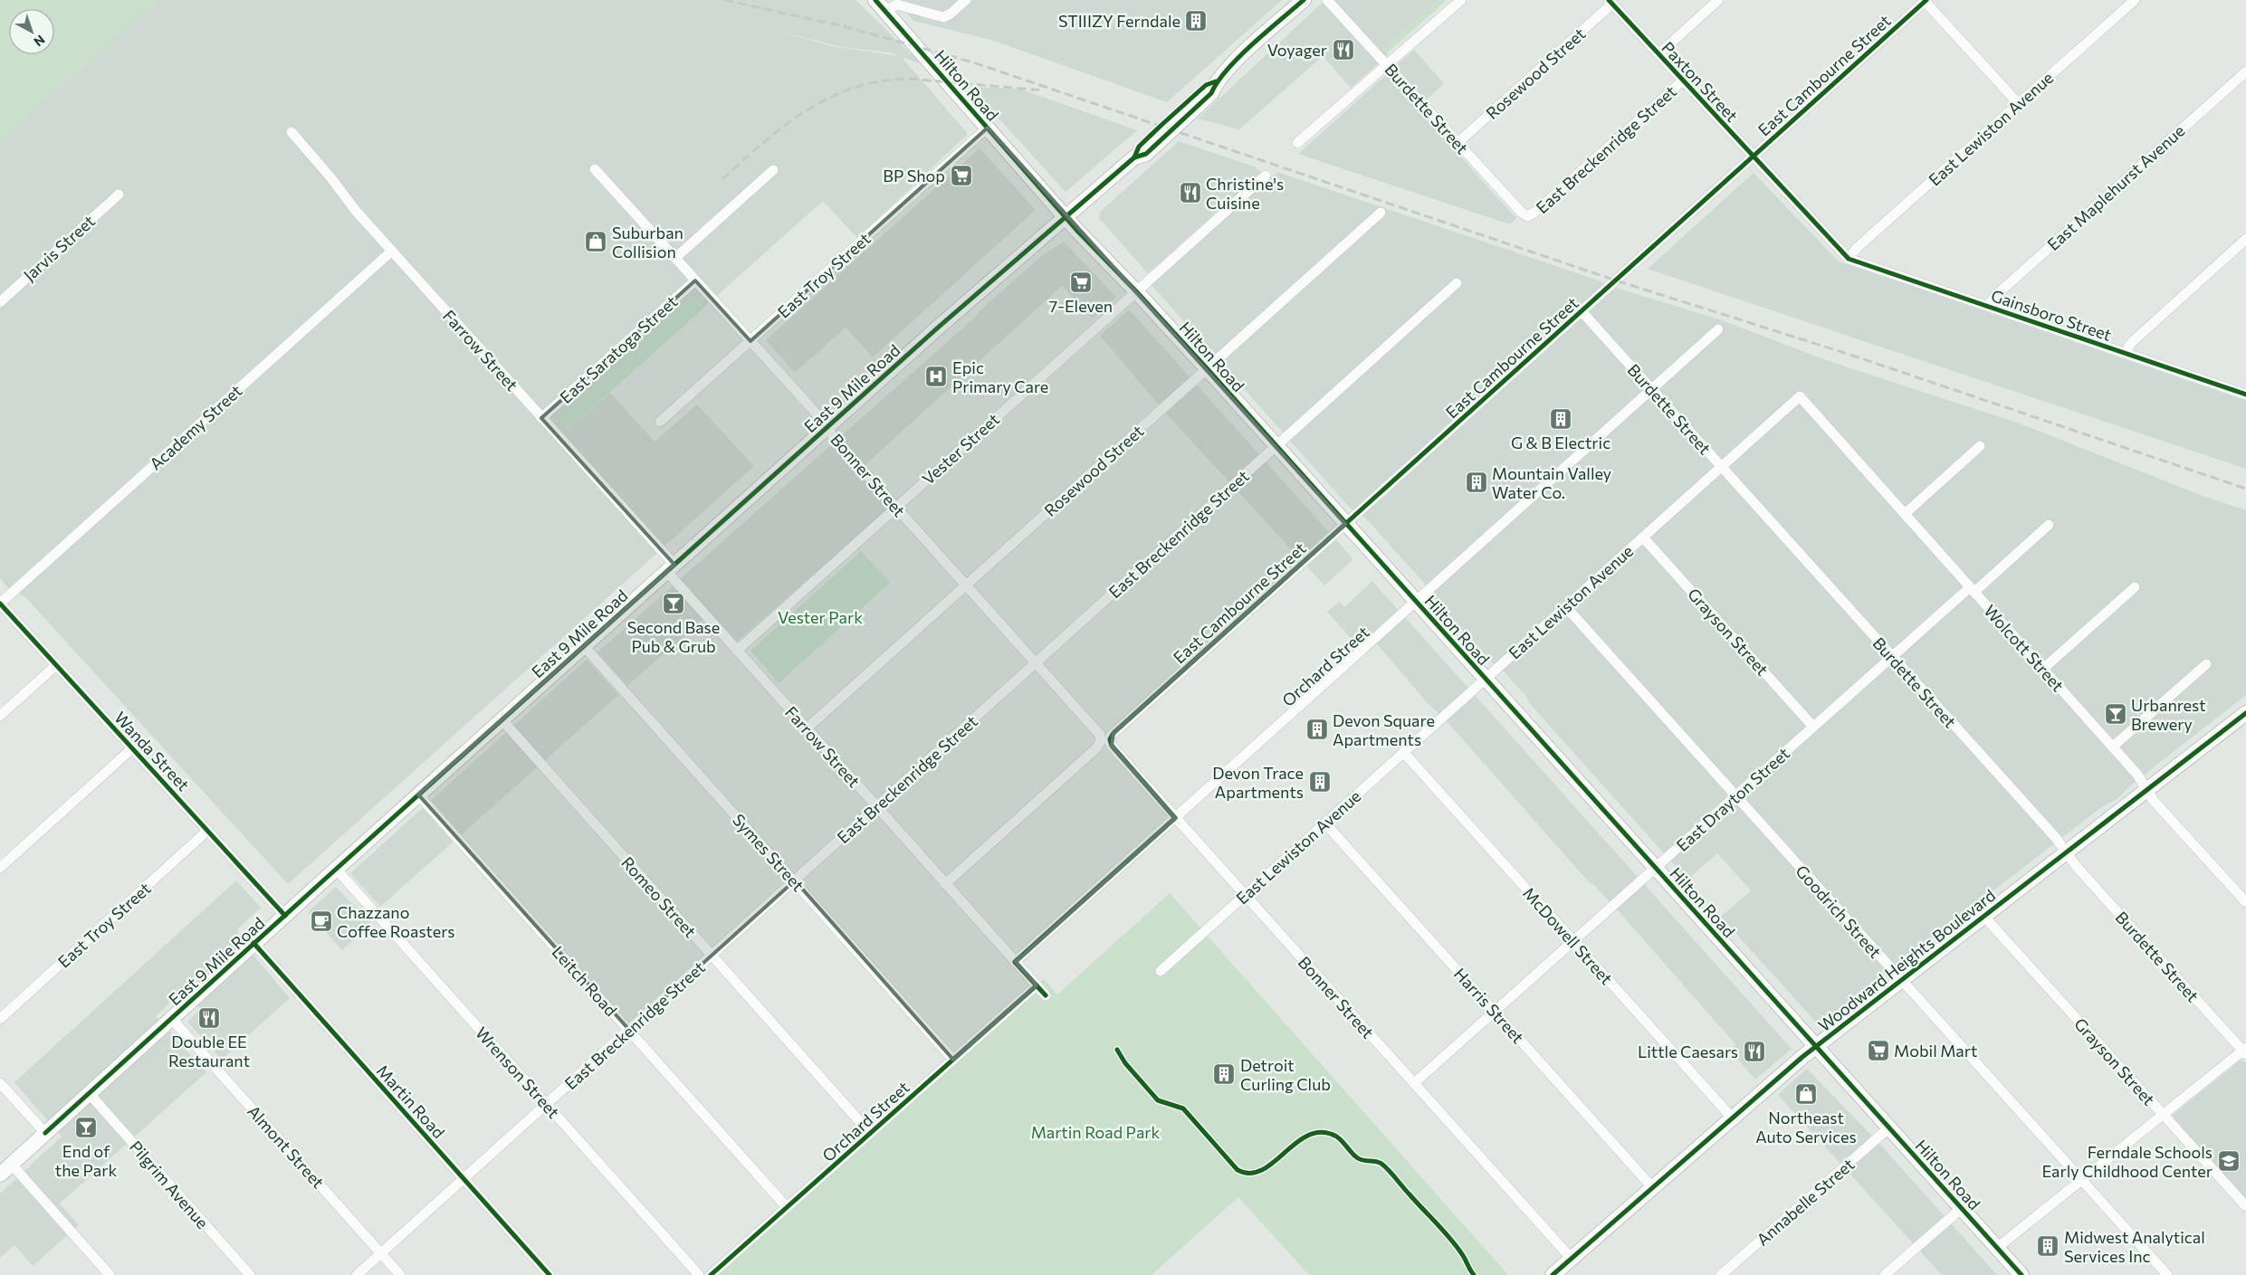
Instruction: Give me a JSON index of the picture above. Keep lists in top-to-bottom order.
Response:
{
  "streets": {
    "street": [
      "Rosewood Street",
      "East Cambourne Street",
      "Paxton Street",
      "Hilton Road",
      "Burdette Street",
      "East Lewiston Avenue",
      "East Breckenridge Street",
      "East Maplehurst Avenue",
      "Jarvis Street",
      "East Troy Street",
      "Gainsboro Street",
      "East Saratoga Street",
      "Farrow Street",
      "East 9 Mile Road",
      "Academy Street",
      "Vester Street",
      "Bonner Street",
      "Grayson Street",
      "Wolcott Street",
      "Orchard Street",
      "Wanda Street",
      "East Drayton Street",
      "Symes Street",
      "Romeo Street",
      "Goodrich Street",
      "McDowell Street",
      "Woodward Heights Boulevard",
      "Leitch Road",
      "Harris Street",
      "Wrenson Street",
      "Martin Road",
      "Almont Street",
      "Pilgrim Avenue",
      "Annabelle Street"
    ]
  },
  "crossings": [
    ["Rosewood Street", "Paxton Street"],
    ["Rosewood Street", "Hilton Road"],
    ["Rosewood Street", "Burdette Street"],
    ["Rosewood Street", "Farrow Street"],
    ["Rosewood Street", "Bonner Street"],
    ["East Cambourne Street", "Paxton Street"],
    ["East Cambourne Street", "Hilton Road"],
    ["East Cambourne Street", "Burdette Street"],
    ["East Cambourne Street", "Bonner Street"],
    ["Paxton Street", "East Lewiston Avenue"],
    ["Paxton Street", "East Breckenridge Street"],
    ["Paxton Street", "Gainsboro Street"],
    ["Hilton Road", "East Lewiston Avenue"],
    ["Hilton Road", "East Breckenridge Street"],
    ["Hilton Road", "East Troy Street"],
    ["Hilton Road", "East 9 Mile Road"],
    ["Hilton Road", "Vester Street"],
    ["Hilton Road", "Orchard Street"],
    ["Hilton Road", "East Drayton Street"],
    ["Hilton Road", "Woodward Heights Boulevard"],
    ["Hilton Road", "Annabelle Street"],
    ["Burdette Street", "East Lewiston Avenue"],
    ["Burdette Street", "East Breckenridge Street"],
    ["Burdette Street", "Orchard Street"],
    ["Burdette Street", "East Drayton Street"],
    ["Burdette Street", "Woodward Heights Boulevard"],
    ["East Lewiston Avenue", "Gainsboro Street"],
    ["East Lewiston Avenue", "Bonner Street"],
    ["East Lewiston Avenue", "Grayson Street"],
    ["East Lewiston Avenue", "Wolcott Street"],
    ["East Lewiston Avenue", "Goodrich Street"],
    ["East Lewiston Avenue", "McDowell Street"],
    ["East Lewiston Avenue", "Harris Street"],
    ["East Breckenridge Street", "Farrow Street"],
    ["East Breckenridge Street", "Bonner Street"],
    ["East Breckenridge Street", "Symes Street"],
    ["East Breckenridge Street", "Romeo Street"],
    ["East Breckenridge Street", "Leitch Road"],
    ["East Breckenridge Street", "Wrenson Street"],
    ["East Breckenridge Street", "Martin Road"],
    ["East Breckenridge Street", "Almont Street"],
    ["East Maplehurst Avenue", "Gainsboro Street"],
    ["East Troy Street", "Bonner Street"],
    ["East Troy Street", "Wanda Street"],
    ["East Saratoga Street", "Farrow Street"],
    ["East Saratoga Street", "Bonner Street"],
    ["Farrow Street", "East 9 Mile Road"],
    ["Farrow Street", "Academy Street"],
    ["Farrow Street", "Vester Street"],
    ["Farrow Street", "Bonner Street"],
    ["Farrow Street", "Orchard Street"],
    ["East 9 Mile Road", "Bonner Street"],
    ["East 9 Mile Road", "Wanda Street"],
    ["East 9 Mile Road", "Symes Street"],
    ["East 9 Mile Road", "Romeo Street"],
    ["East 9 Mile Road", "Leitch Road"],
    ["East 9 Mile Road", "Wrenson Street"],
    ["East 9 Mile Road", "Martin Road"],
    ["East 9 Mile Road", "Almont Street"],
    ["East 9 Mile Road", "Pilgrim Avenue"],
    ["Academy Street", "Wanda Street"],
    ["Vester Street", "Bonner Street"],
    ["Bonner Street", "Orchard Street"],
    ["Bonner Street", "East Drayton Street"],
    ["Bonner Street", "Woodward Heights Boulevard"],
    ["Grayson Street", "East Drayton Street"],
    ["Grayson Street", "Woodward Heights Boulevard"],
    ["Wolcott Street", "East Drayton Street"],
    ["Wolcott Street", "Woodward Heights Boulevard"],
    ["Orchard Street", "Symes Street"],
    ["Orchard Street", "Romeo Street"],
    ["Orchard Street", "Leitch Road"],
    ["East Drayton Street", "Goodrich Street"],
    ["East Drayton Street", "McDowell Street"],
    ["East Drayton Street", "Harris Street"],
    ["Goodrich Street", "Woodward Heights Boulevard"],
    ["McDowell Street", "Woodward Heights Boulevard"],
    ["Woodward Heights Boulevard", "Harris Street"]
  ],
  "parks": ["Vester Park", "Martin Road Park"],
  "places": {
    "building": [
      "STIIIZY Ferndale",
      "G & B Electric",
      "Mountain Valley Water Co.",
      "Devon Square Apartments",
      "Devon Trace Apartments",
      "Detroit Curling Club",
      "Midwest Analytical Services Inc"
    ],
    "restaurant": [
      "Voyager",
      "Christine's Cuisine",
      "Double EE Restaurant",
      "Little Caesars"
    ],
    "supermarket": ["BP Shop", "7-Eleven", "Mobil Mart"],
    "shop": ["Suburban Collision", "Northeast Auto Services"],
    "hospital": ["Epic Primary Care"],
    "bar": ["Second Base Pub & Grub", "Urbanrest Brewery", "End of the Park"],
    "cafe": ["Chazzano Coffee Roasters"],
    "school or university": ["Ferndale Schools Early Childhood Center"]
  },
  "north": "bottom right"
}
